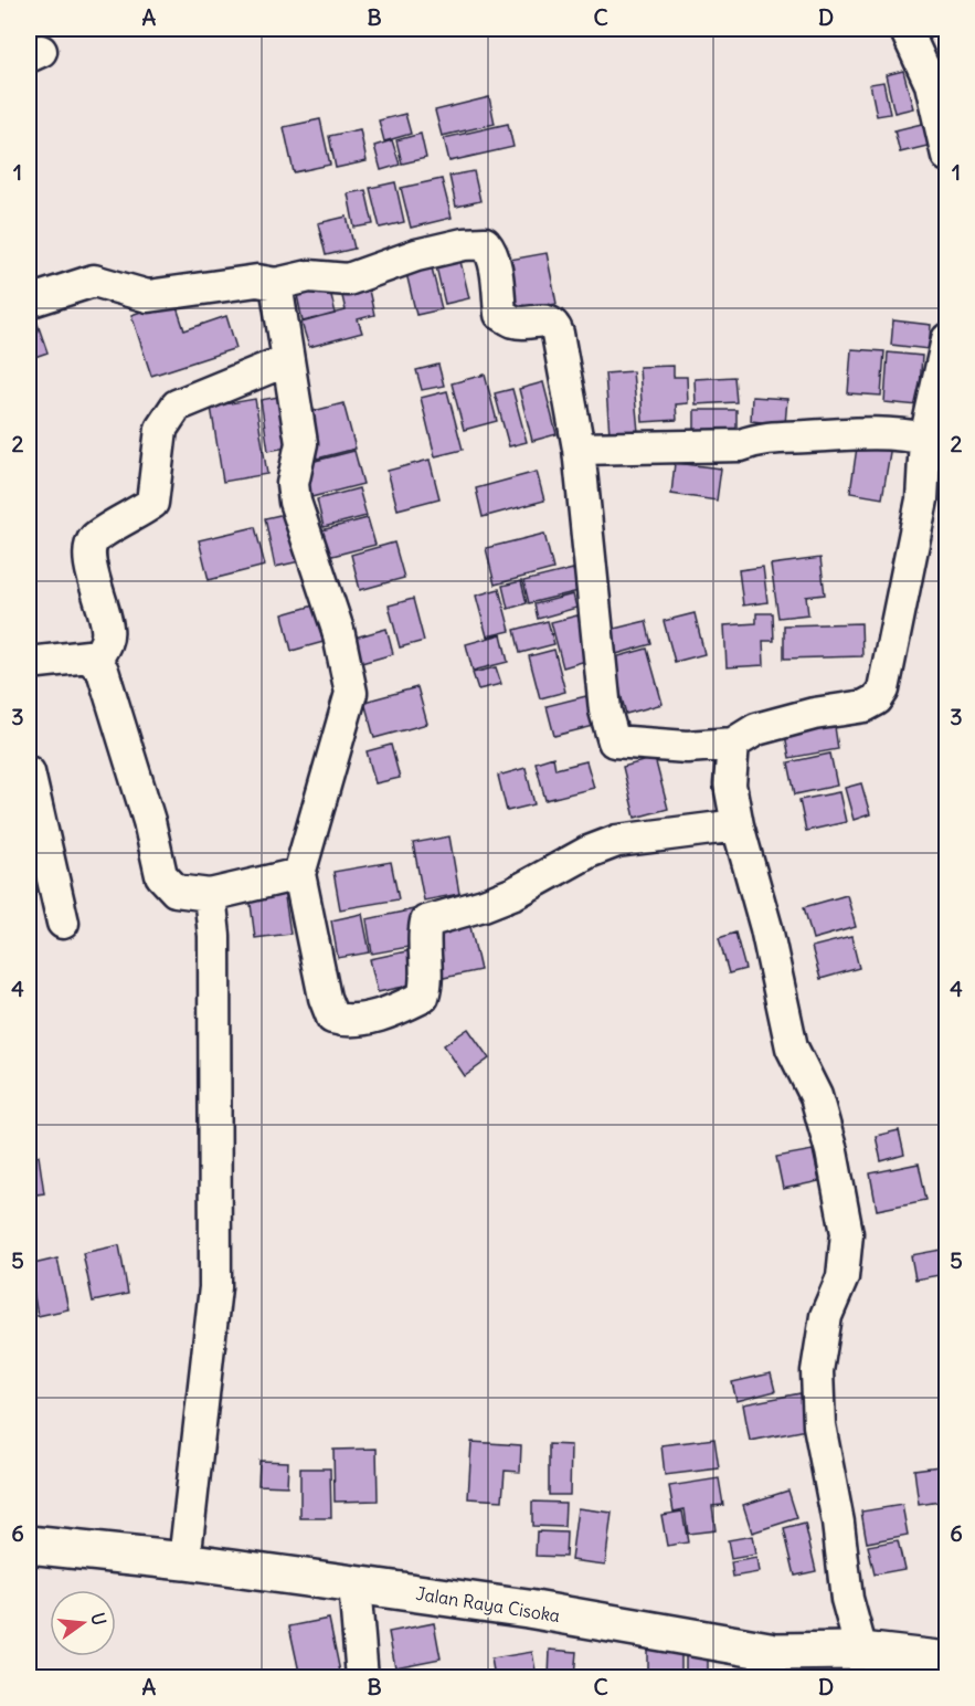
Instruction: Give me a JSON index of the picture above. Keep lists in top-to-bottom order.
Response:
{
  "streets": {
    "street": ["Jalan Raya Cisoka"]
  },
  "north": "right",
  "grid": {
    "columns": [
      "A",
      "B",
      "C",
      "D"
    ],
    "rows": [
      "1",
      "2",
      "3",
      "4",
      "5",
      "6"
    ]
  }
}
